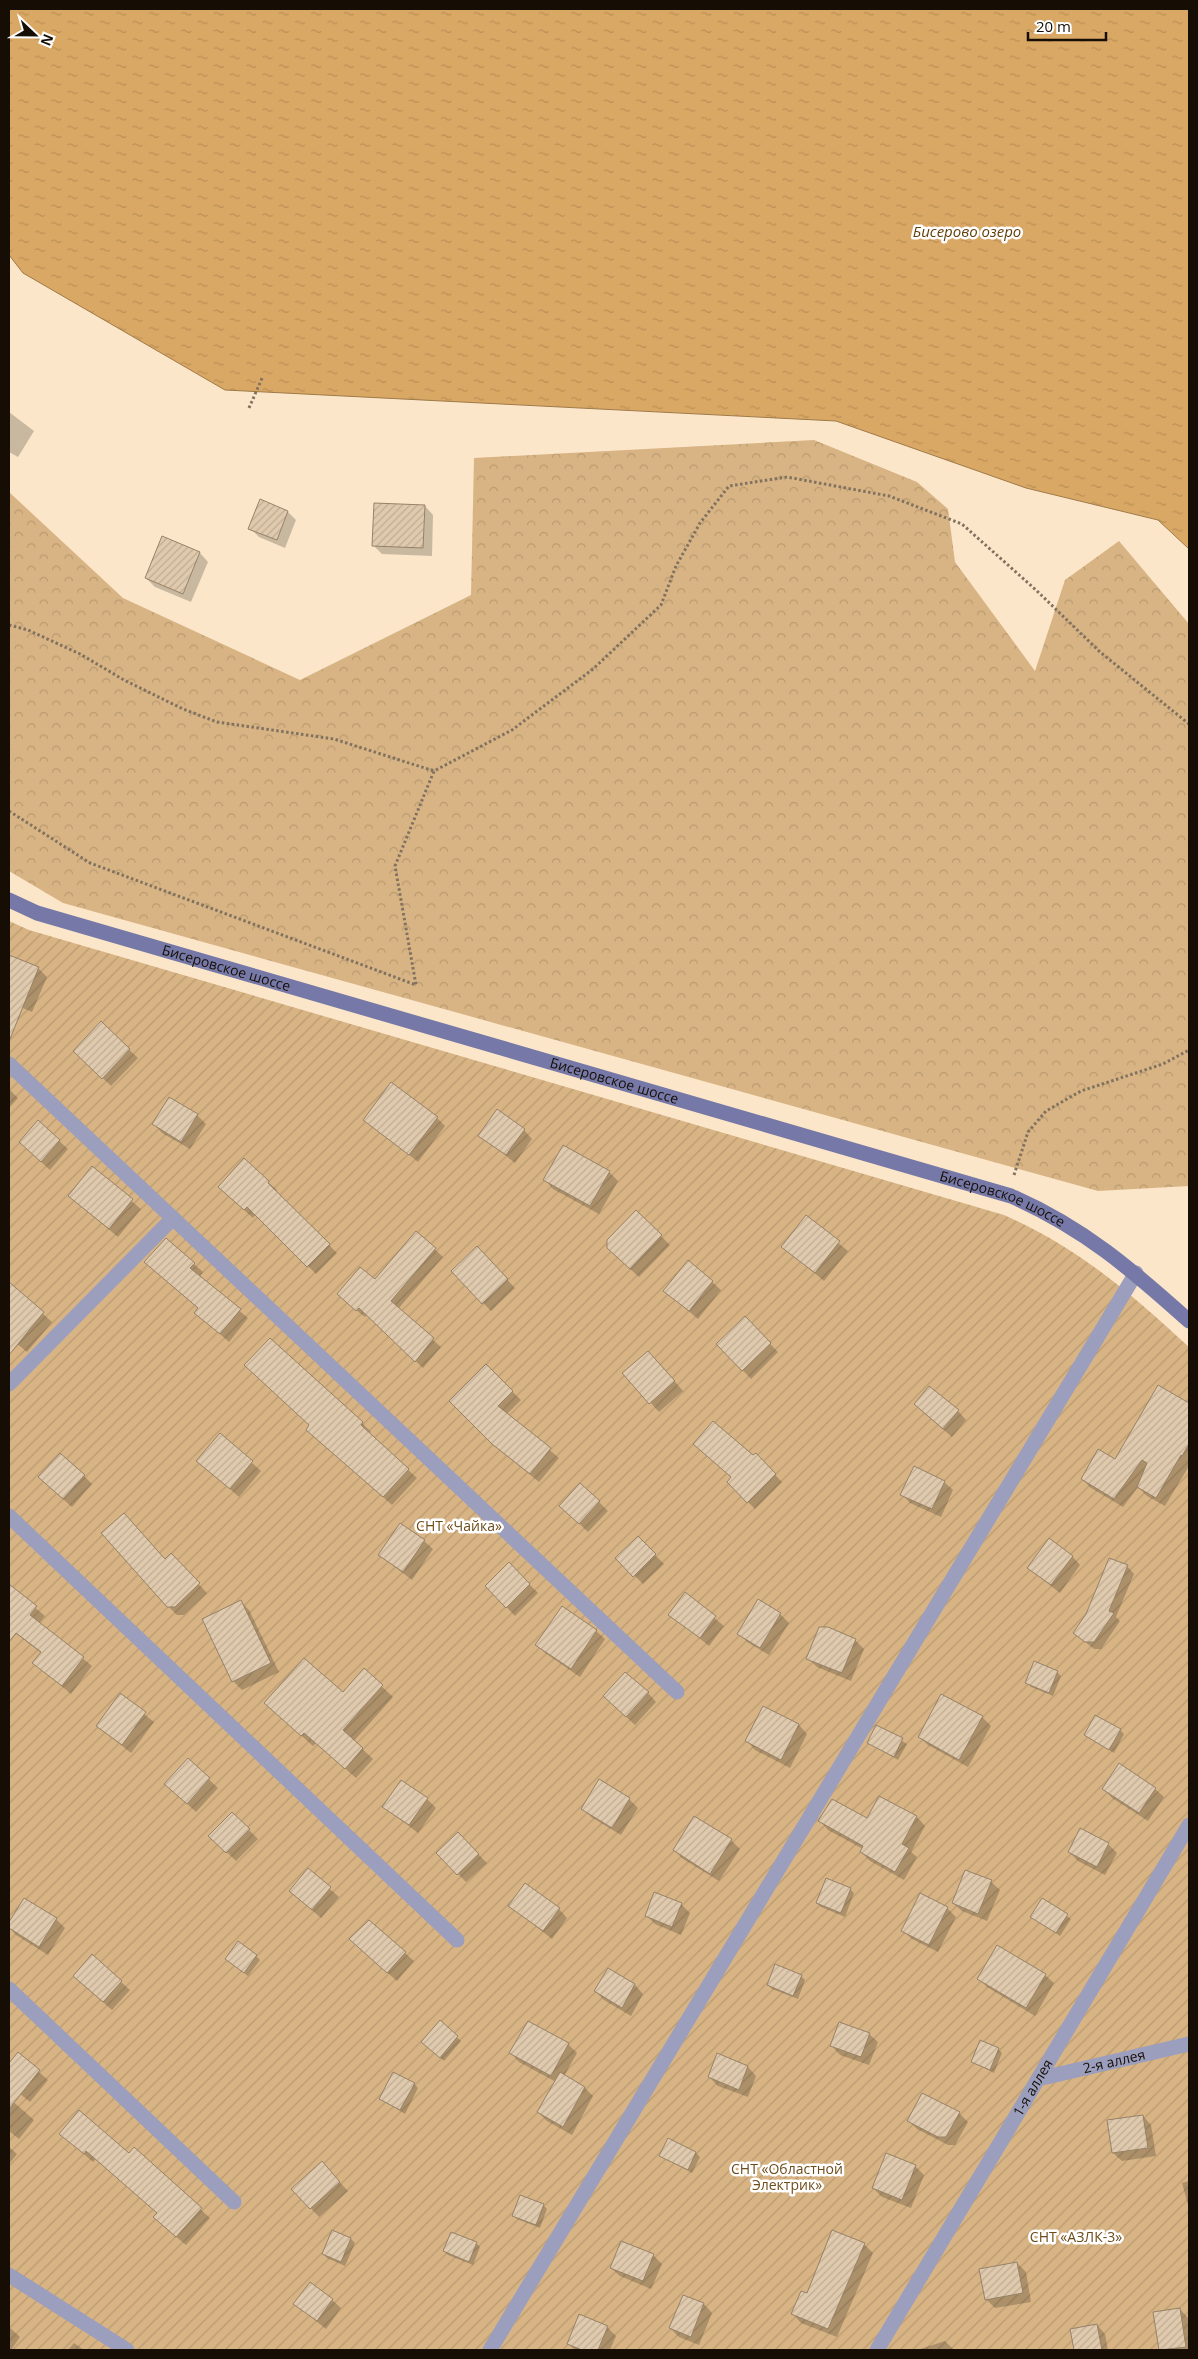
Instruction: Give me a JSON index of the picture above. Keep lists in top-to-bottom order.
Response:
{
  "streets": {
    "main road": ["Бисеровское шоссе"],
    "street": ["2-я аллея", "1-я аллея"]
  },
  "crossings": [
    ["2-я аллея", "1-я аллея"]
  ],
  "water": ["Бисерово озеро"],
  "parks": ["СНТ «Чайка»", "СНТ «Областной Электрик»", "СНТ «АЗЛК-3»"],
  "scale_bar": "20 m",
  "north": "right"
}
